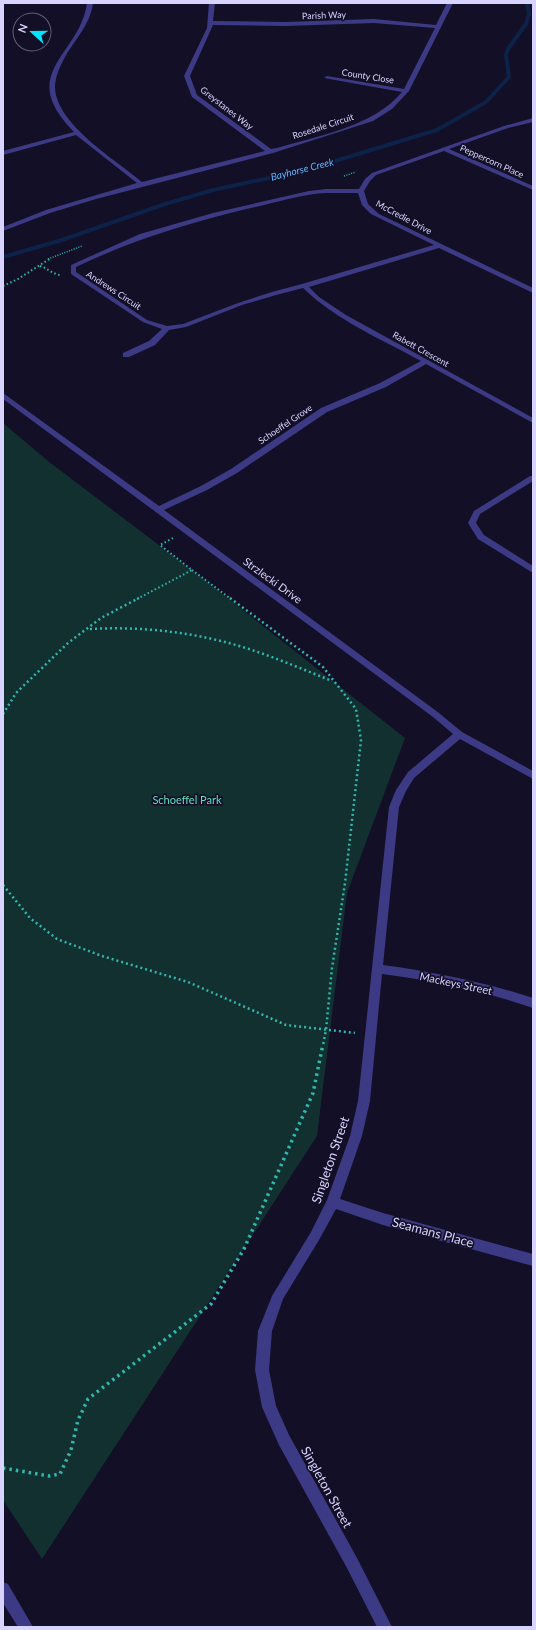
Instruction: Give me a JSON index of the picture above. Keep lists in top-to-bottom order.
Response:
{
  "streets": {
    "street": [
      "Parish Way",
      "County Close",
      "Greystanes Way",
      "Rosedale Circuit",
      "Peppercorn Place",
      "McCredie Drive",
      "Andrews Circuit",
      "Rabett Crescent",
      "Schoeffel Grove",
      "Strzlecki Drive",
      "Mackeys Street",
      "Singleton Street",
      "Seamans Place"
    ]
  },
  "crossings": [
    ["Parish Way", "Greystanes Way"],
    ["Parish Way", "Rosedale Circuit"],
    ["County Close", "Rosedale Circuit"],
    ["Greystanes Way", "Rosedale Circuit"],
    ["McCredie Drive", "Andrews Circuit"],
    ["Andrews Circuit", "Rabett Crescent"],
    ["Rabett Crescent", "Schoeffel Grove"],
    ["Schoeffel Grove", "Strzlecki Drive"],
    ["Strzlecki Drive", "Singleton Street"],
    ["Mackeys Street", "Singleton Street"],
    ["Singleton Street", "Seamans Place"]
  ],
  "water": ["Bayhorse Creek"],
  "parks": ["Schoeffel Park"],
  "north": "left"
}
